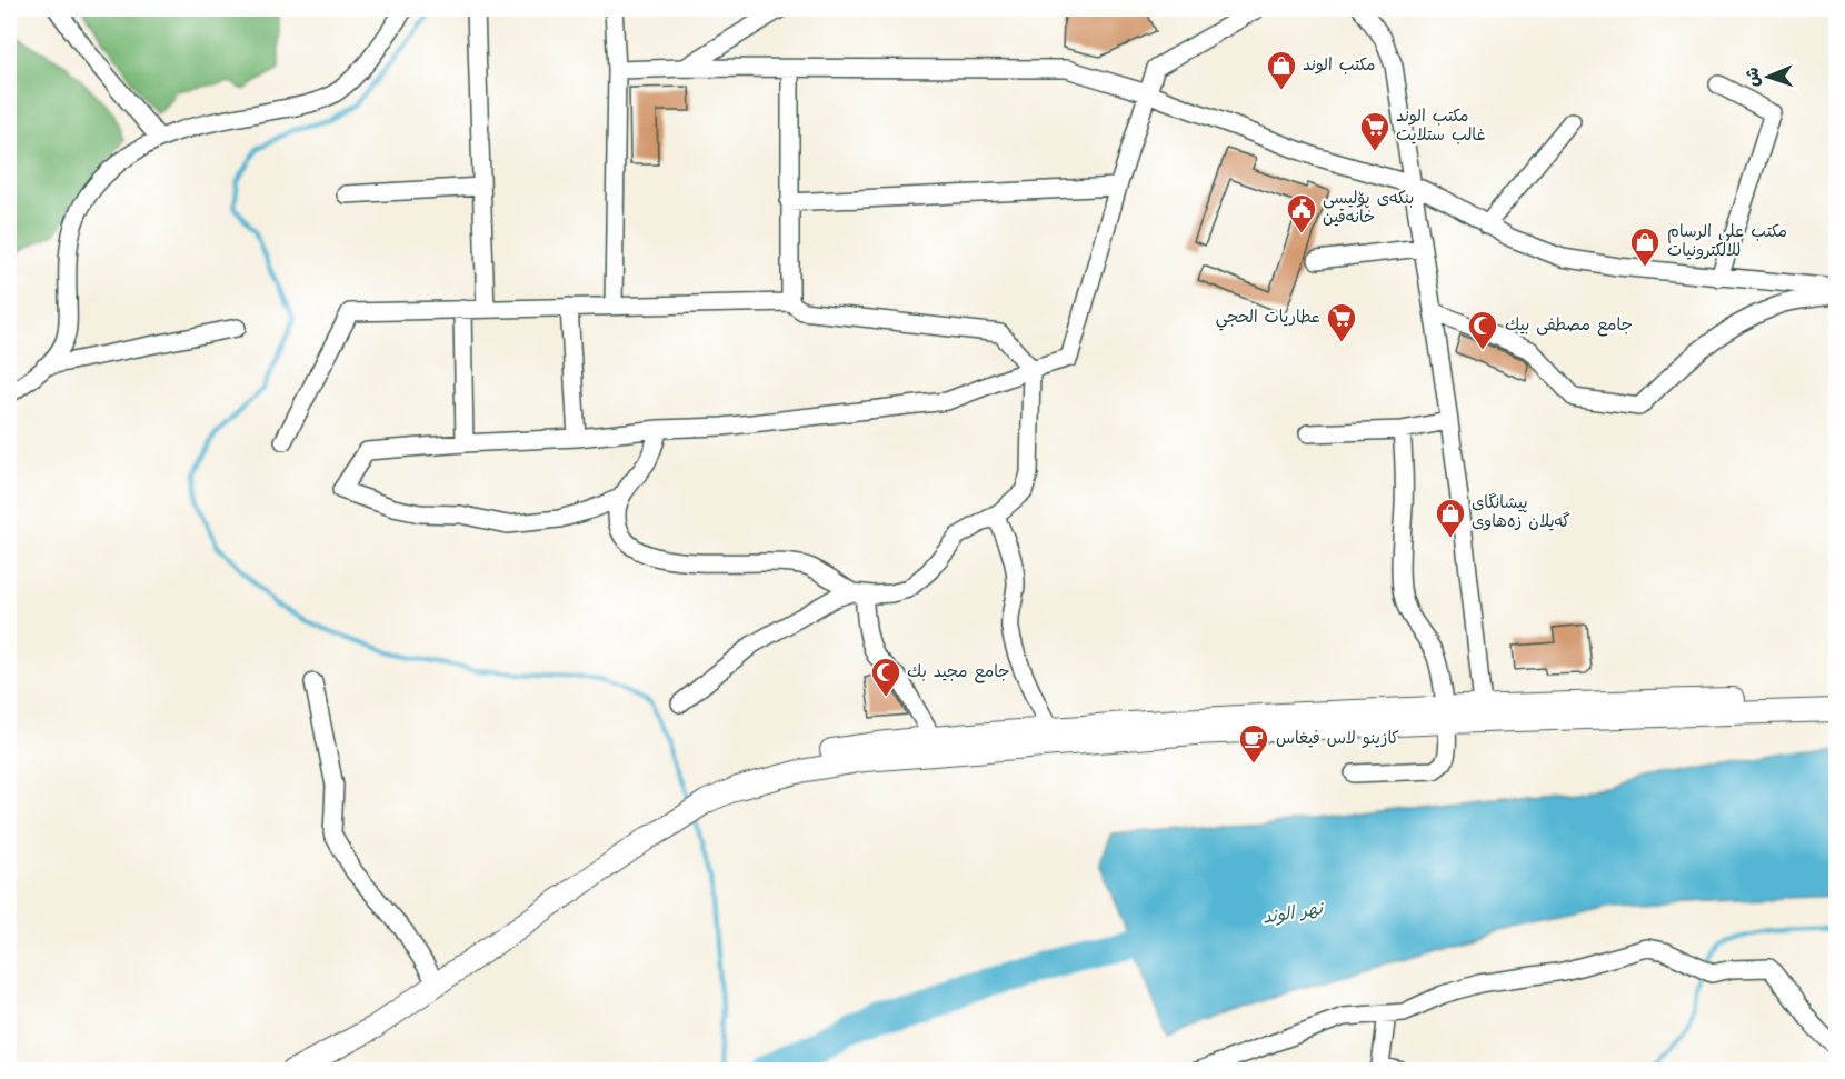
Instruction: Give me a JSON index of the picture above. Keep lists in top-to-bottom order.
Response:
{
  "water": ["نهر الوند"],
  "places": {
    "shop": ["مكتب الوند", "مكتب علي الرسام للالكترونيات", "پیشانگای گەیلان زەهاوی"],
    "supermarket": ["مكتب الوند غالب ستلايت", "عطاريات الحجي"],
    "public building": ["بنکەی پۆلیسی خانەقین"],
    "mosque": ["جامع مصطفى بيك", "جامع مجيد بك"],
    "cafe": ["كازينو لاس فيغاس"]
  },
  "north": "left"
}
